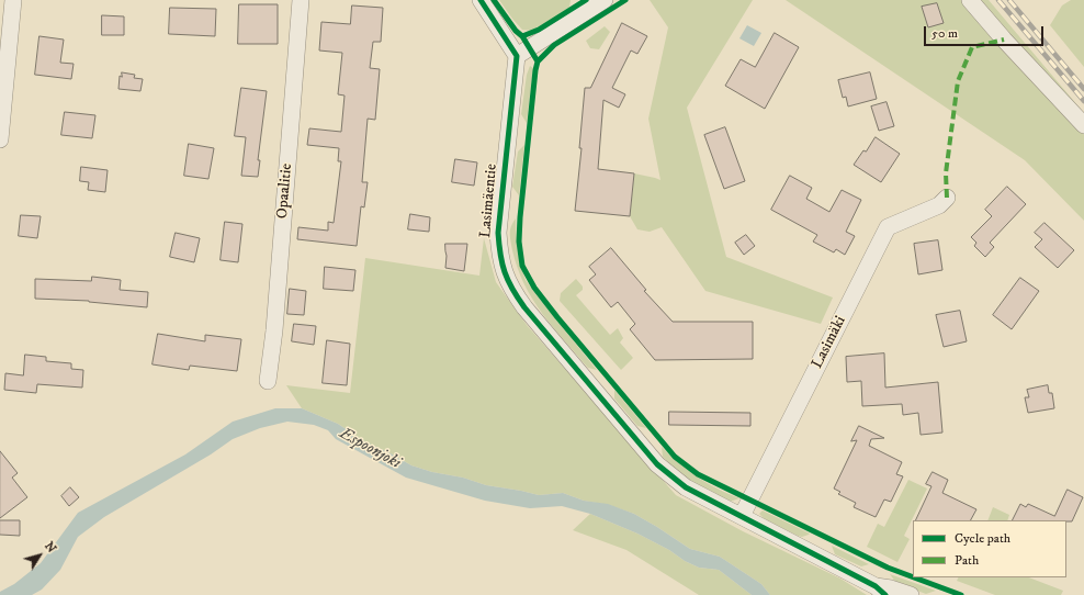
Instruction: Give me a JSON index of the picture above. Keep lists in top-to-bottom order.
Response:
{
  "streets": {
    "street": ["Opaalitie", "Lasimäentie", "Lasimäki"]
  },
  "crossings": [
    ["Lasimäentie", "Lasimäki"]
  ],
  "water": ["Espoonjoki"],
  "legend": ["Cycle path", "Path"],
  "scale_bar": "50 m",
  "north": "top right"
}
